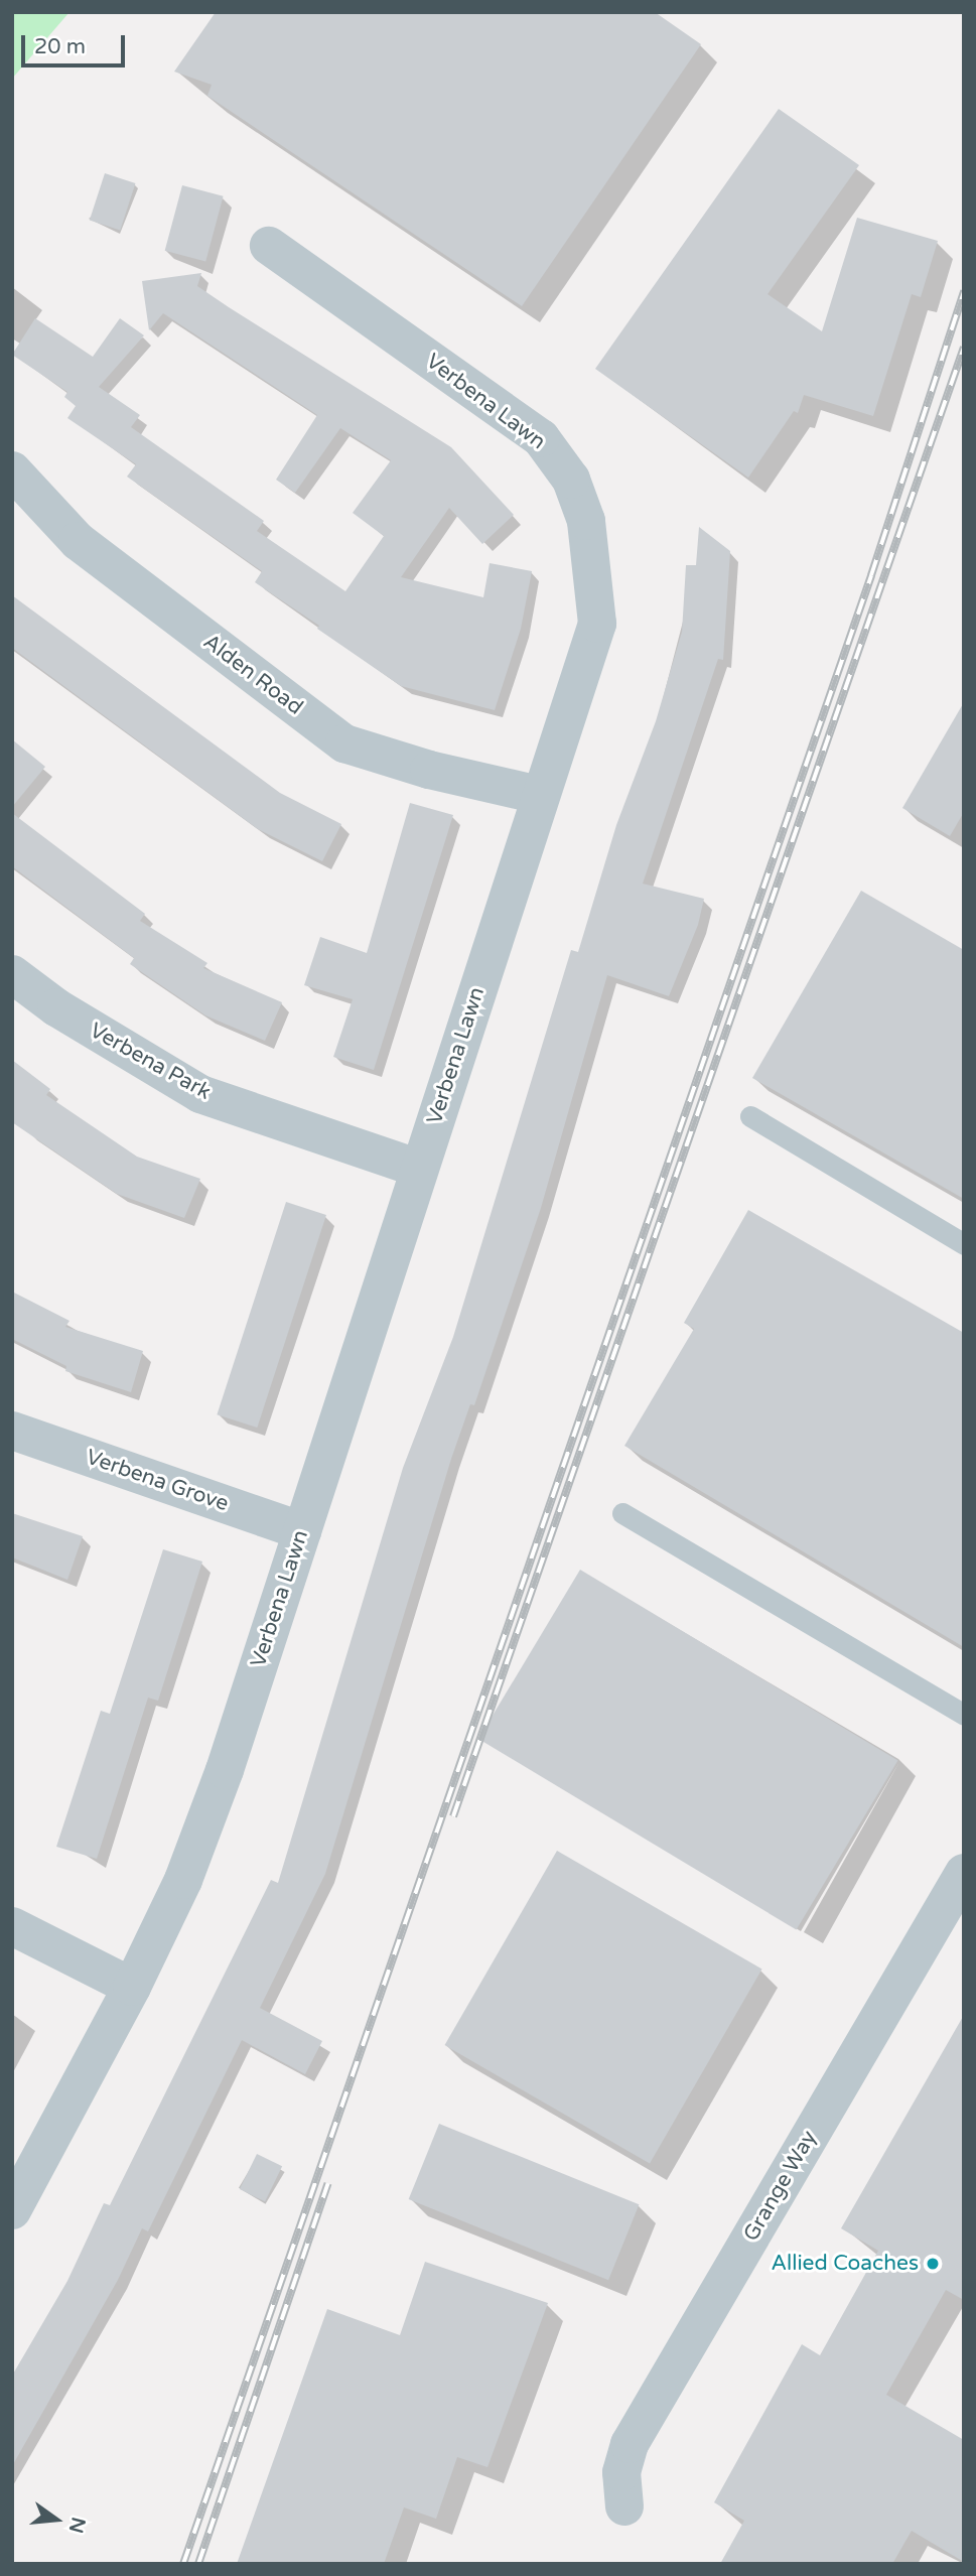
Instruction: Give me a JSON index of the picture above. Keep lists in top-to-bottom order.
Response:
{
  "streets": {
    "street": [
      "Verbena Lawn",
      "Alden Road",
      "Verbena Park",
      "Verbena Grove",
      "Grange Way"
    ]
  },
  "crossings": [
    ["Verbena Lawn", "Alden Road"],
    ["Verbena Lawn", "Verbena Park"],
    ["Verbena Lawn", "Verbena Grove"]
  ],
  "places": ["Allied Coaches"],
  "scale_bar": "20 m",
  "north": "right"
}
